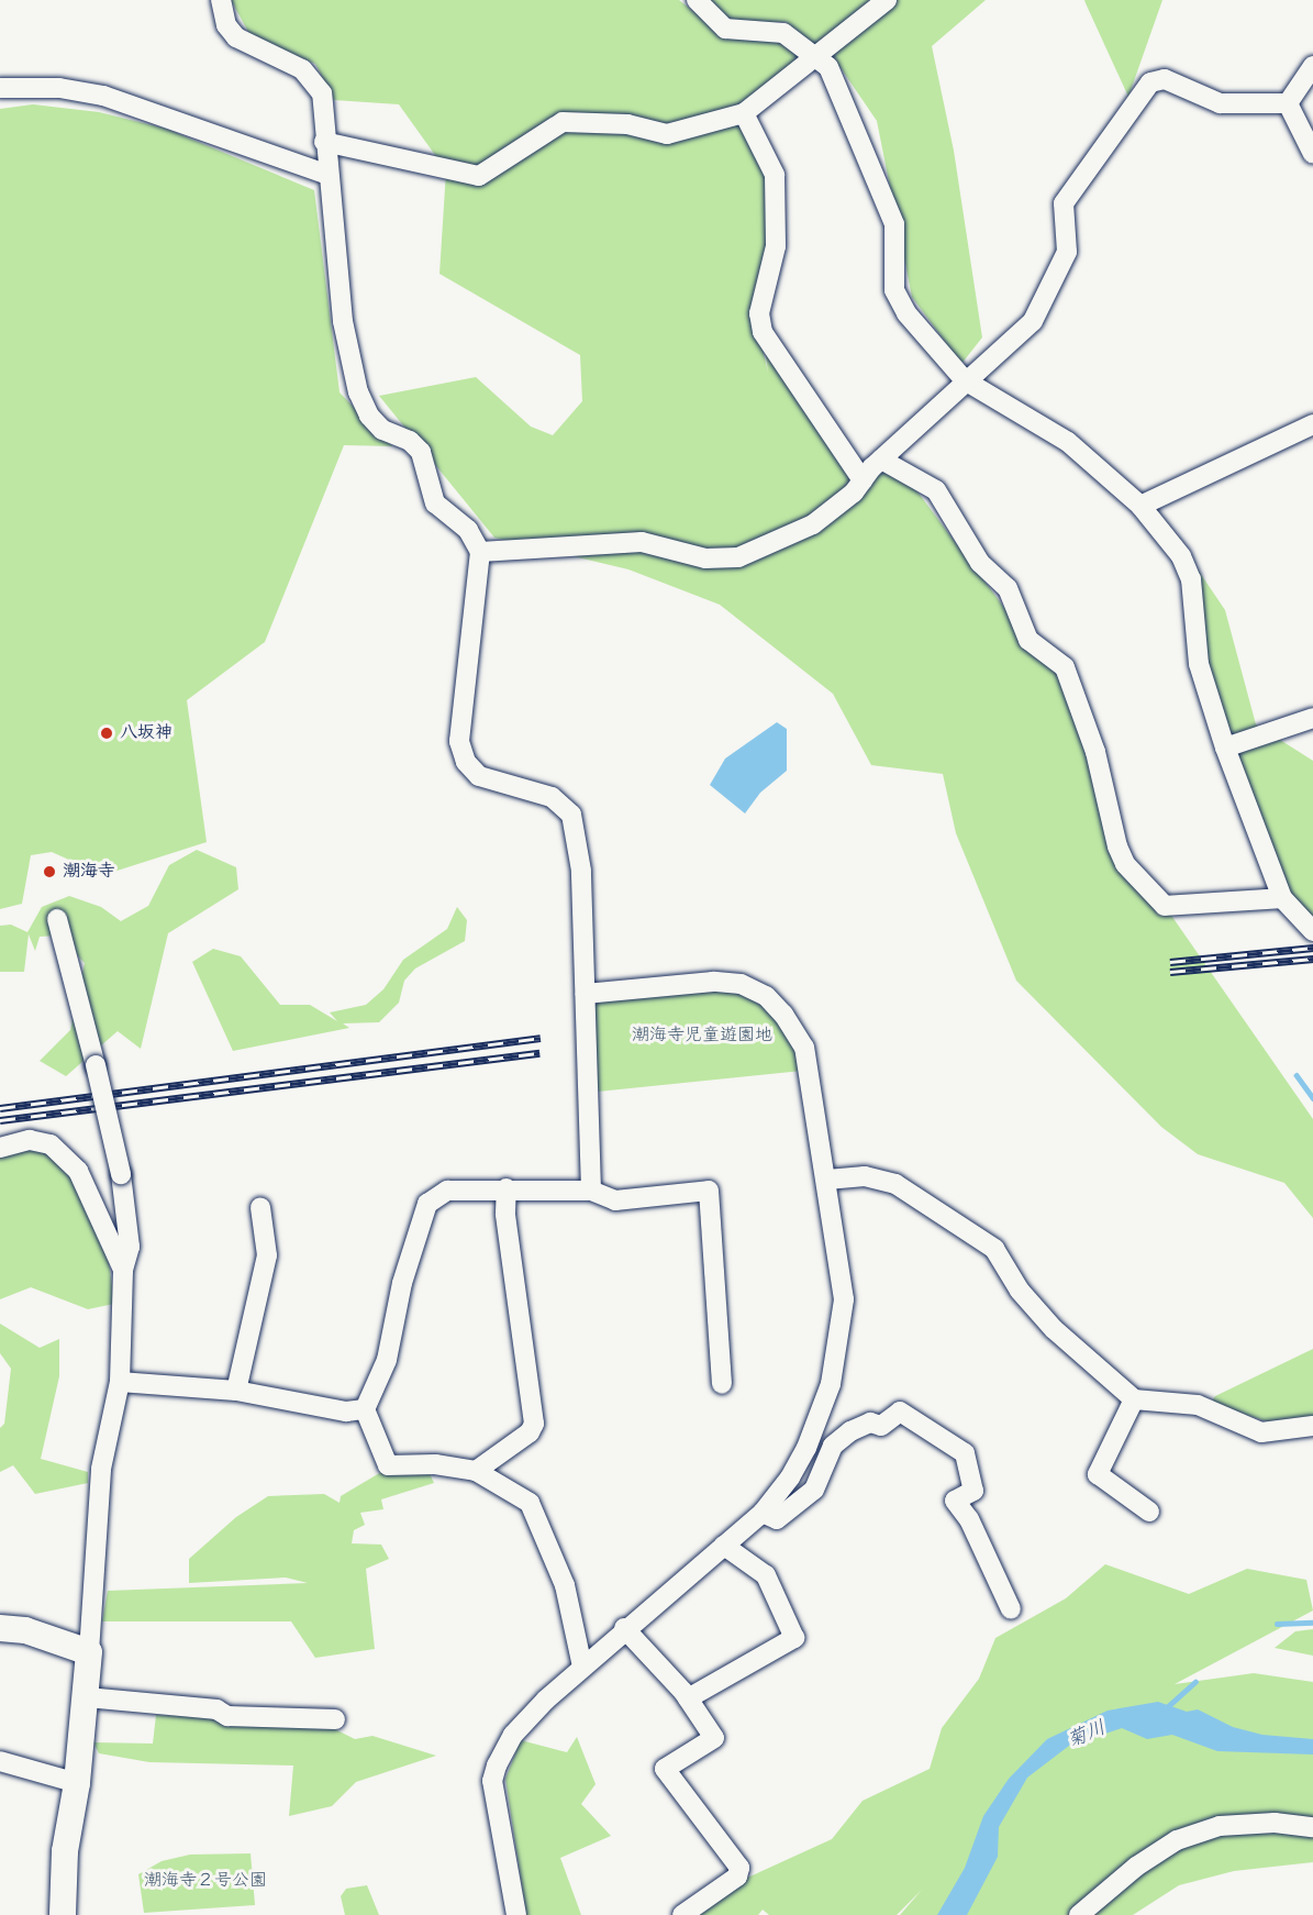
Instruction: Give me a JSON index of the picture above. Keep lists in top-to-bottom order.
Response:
{
  "water": ["菊川"],
  "parks": ["潮海寺児童遊園地", "潮海寺２号公園"],
  "places": ["八坂神", "潮海寺"]
}
